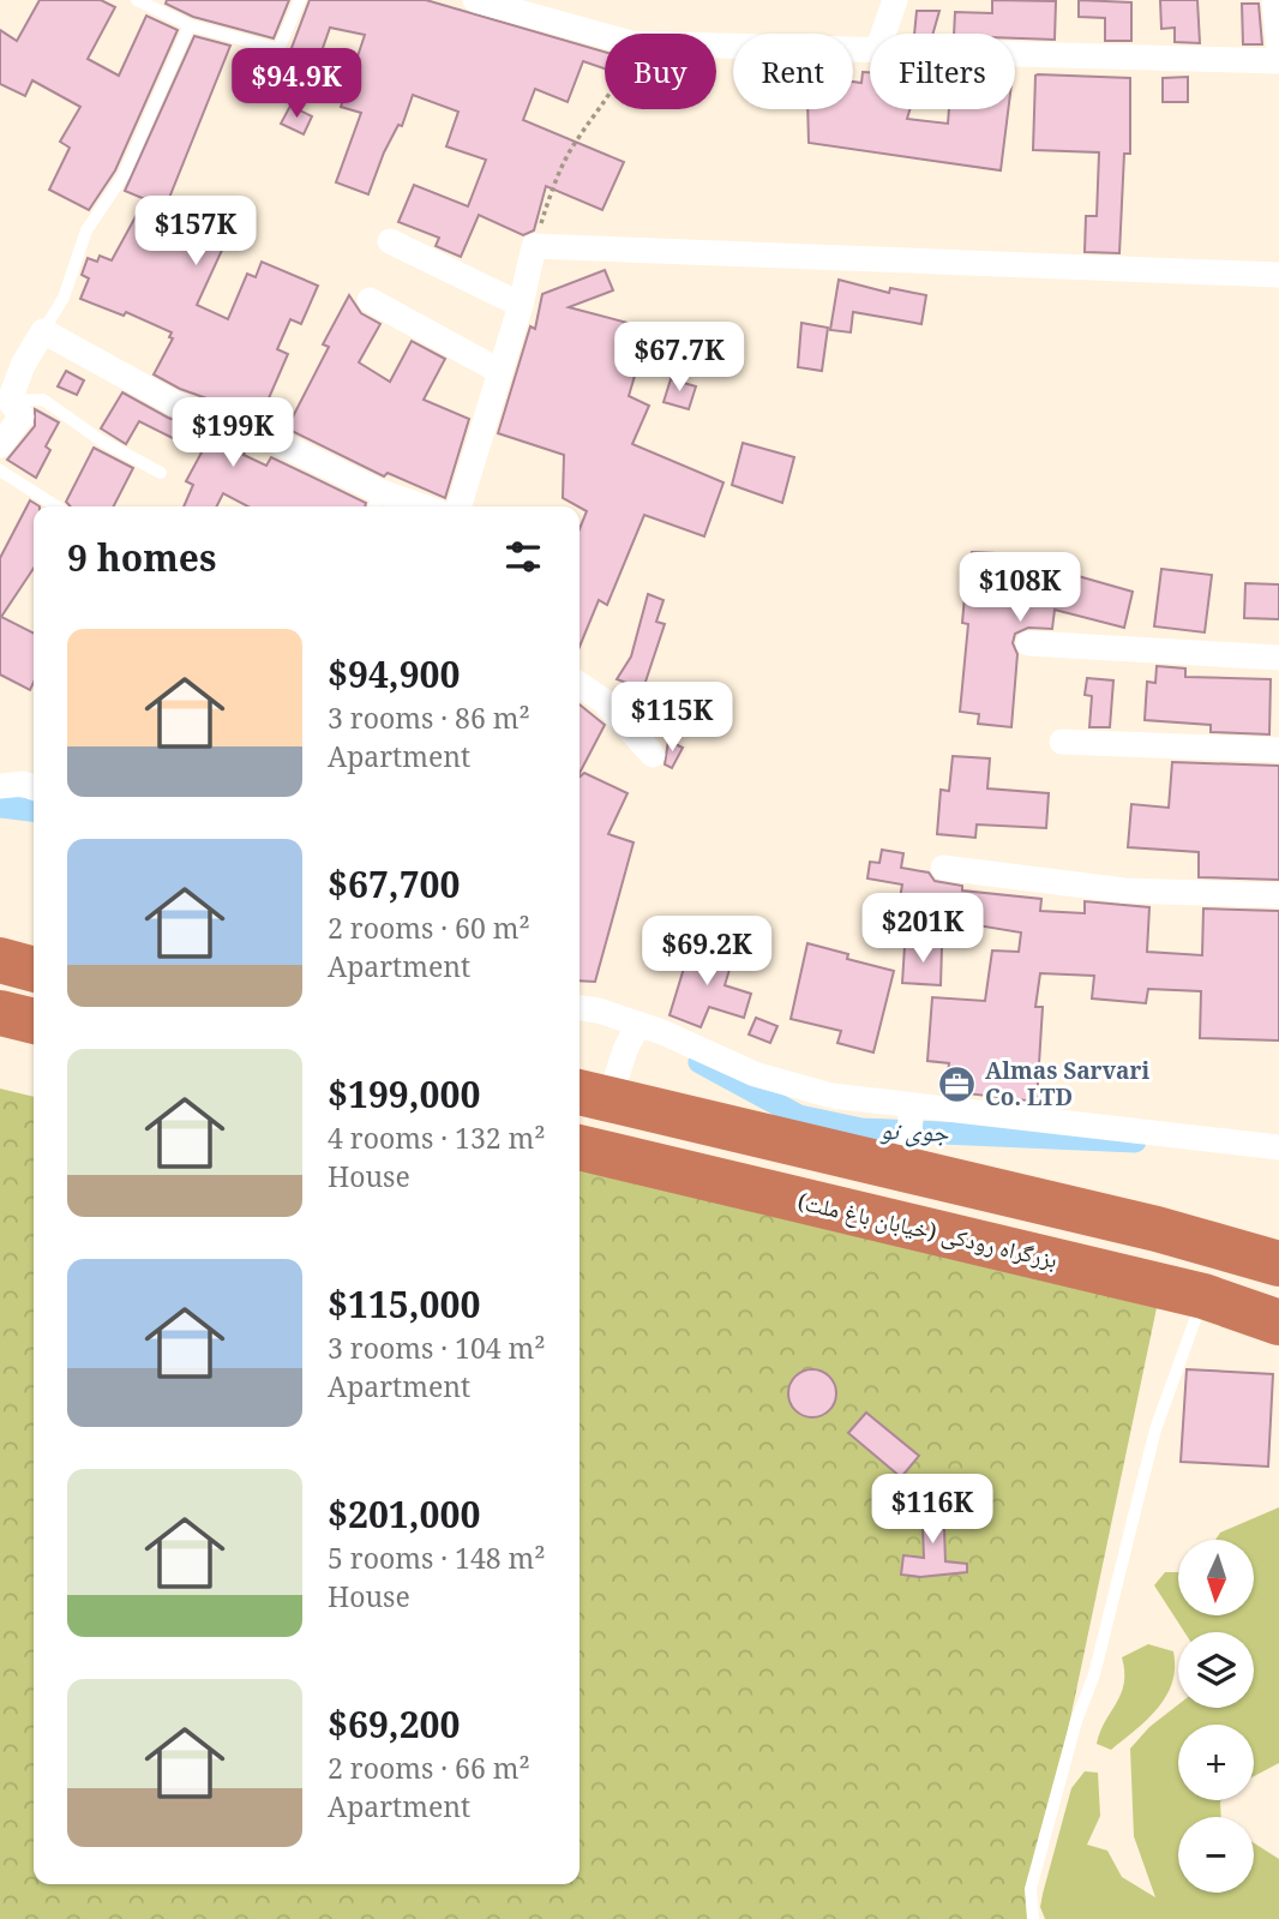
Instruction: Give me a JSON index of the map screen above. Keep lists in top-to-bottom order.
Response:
{
  "streets": {
    "highway": ["بزرگراه رودکی (خیابان باغ ملت)"]
  },
  "water": ["جوی نو"],
  "places": {
    "office": ["Almas Sarvari Co. LTD"]
  },
  "north": "bottom",
  "page": {
    "chip": ["Buy", "Rent", "Filters"],
    "price": [
      "$94.9K",
      "$157K",
      "$67.7K",
      "$199K",
      "$108K",
      "$115K",
      "$201K",
      "$69.2K",
      "$116K"
    ],
    "heading": "9 homes",
    "list": [
      {
        "name": "$94,900",
        "note": "3 rooms · 86 m² · Apartment"
      },
      {
        "name": "$67,700",
        "note": "2 rooms · 60 m² · Apartment"
      },
      {
        "name": "$199,000",
        "note": "4 rooms · 132 m² · House"
      },
      {
        "name": "$115,000",
        "note": "3 rooms · 104 m² · Apartment"
      },
      {
        "name": "$201,000",
        "note": "5 rooms · 148 m² · House"
      },
      {
        "name": "$69,200",
        "note": "2 rooms · 66 m² · Apartment"
      }
    ],
    "map_buttons": ["+", "−"]
  }
}
